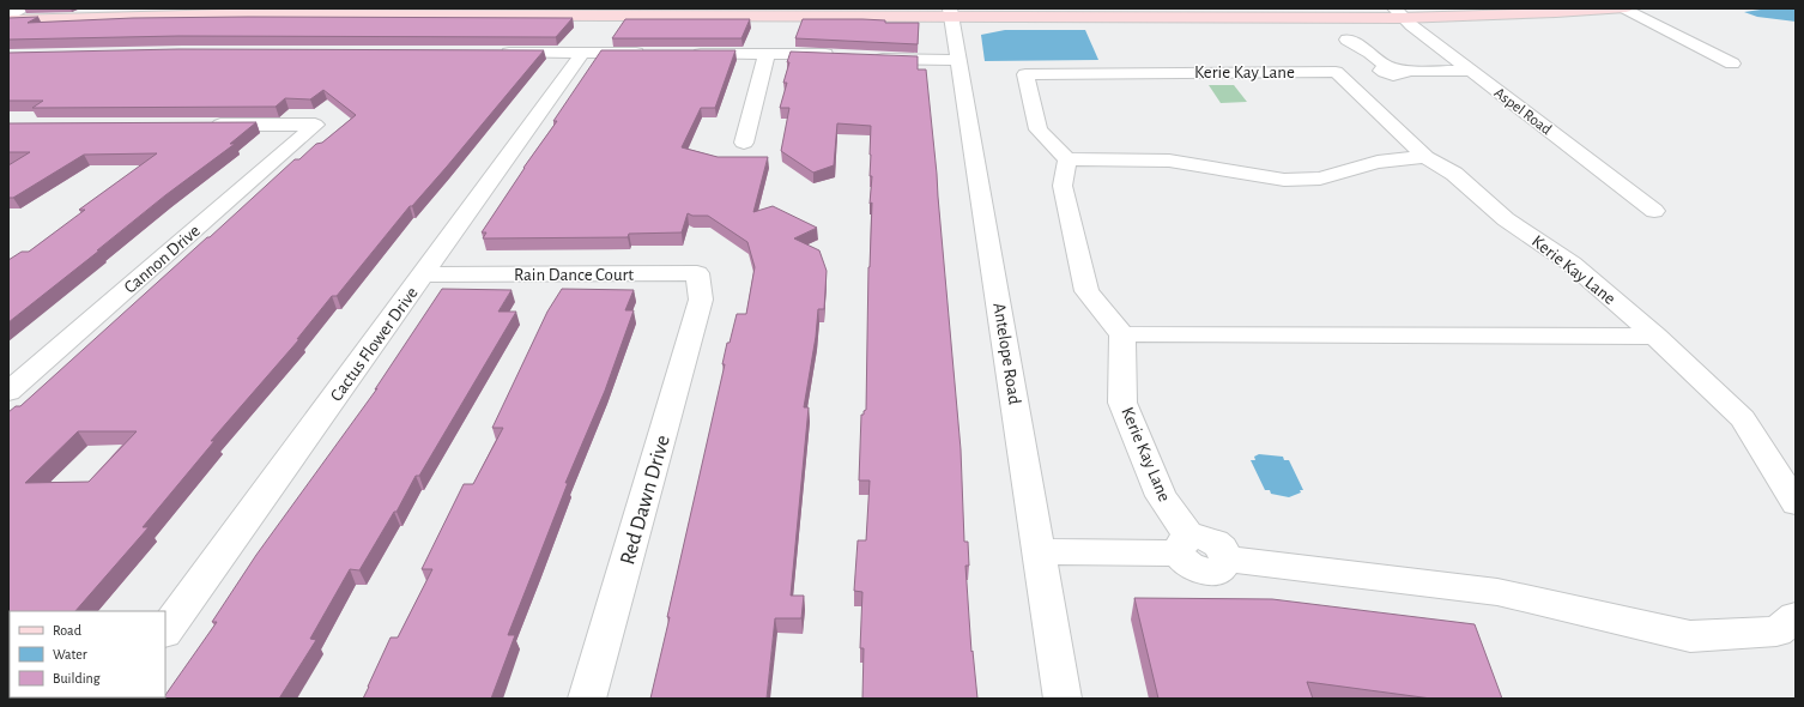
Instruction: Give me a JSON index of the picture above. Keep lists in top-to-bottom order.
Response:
{
  "streets": {
    "street": [
      "Kerie Kay Lane",
      "Aspel Road",
      "Cannon Drive",
      "Rain Dance Court",
      "Cactus Flower Drive",
      "Antelope Road",
      "Red Dawn Drive"
    ]
  },
  "crossings": [
    ["Rain Dance Court", "Cactus Flower Drive"],
    ["Rain Dance Court", "Red Dawn Drive"]
  ],
  "legend": ["Road", "Water", "Building"]
}
